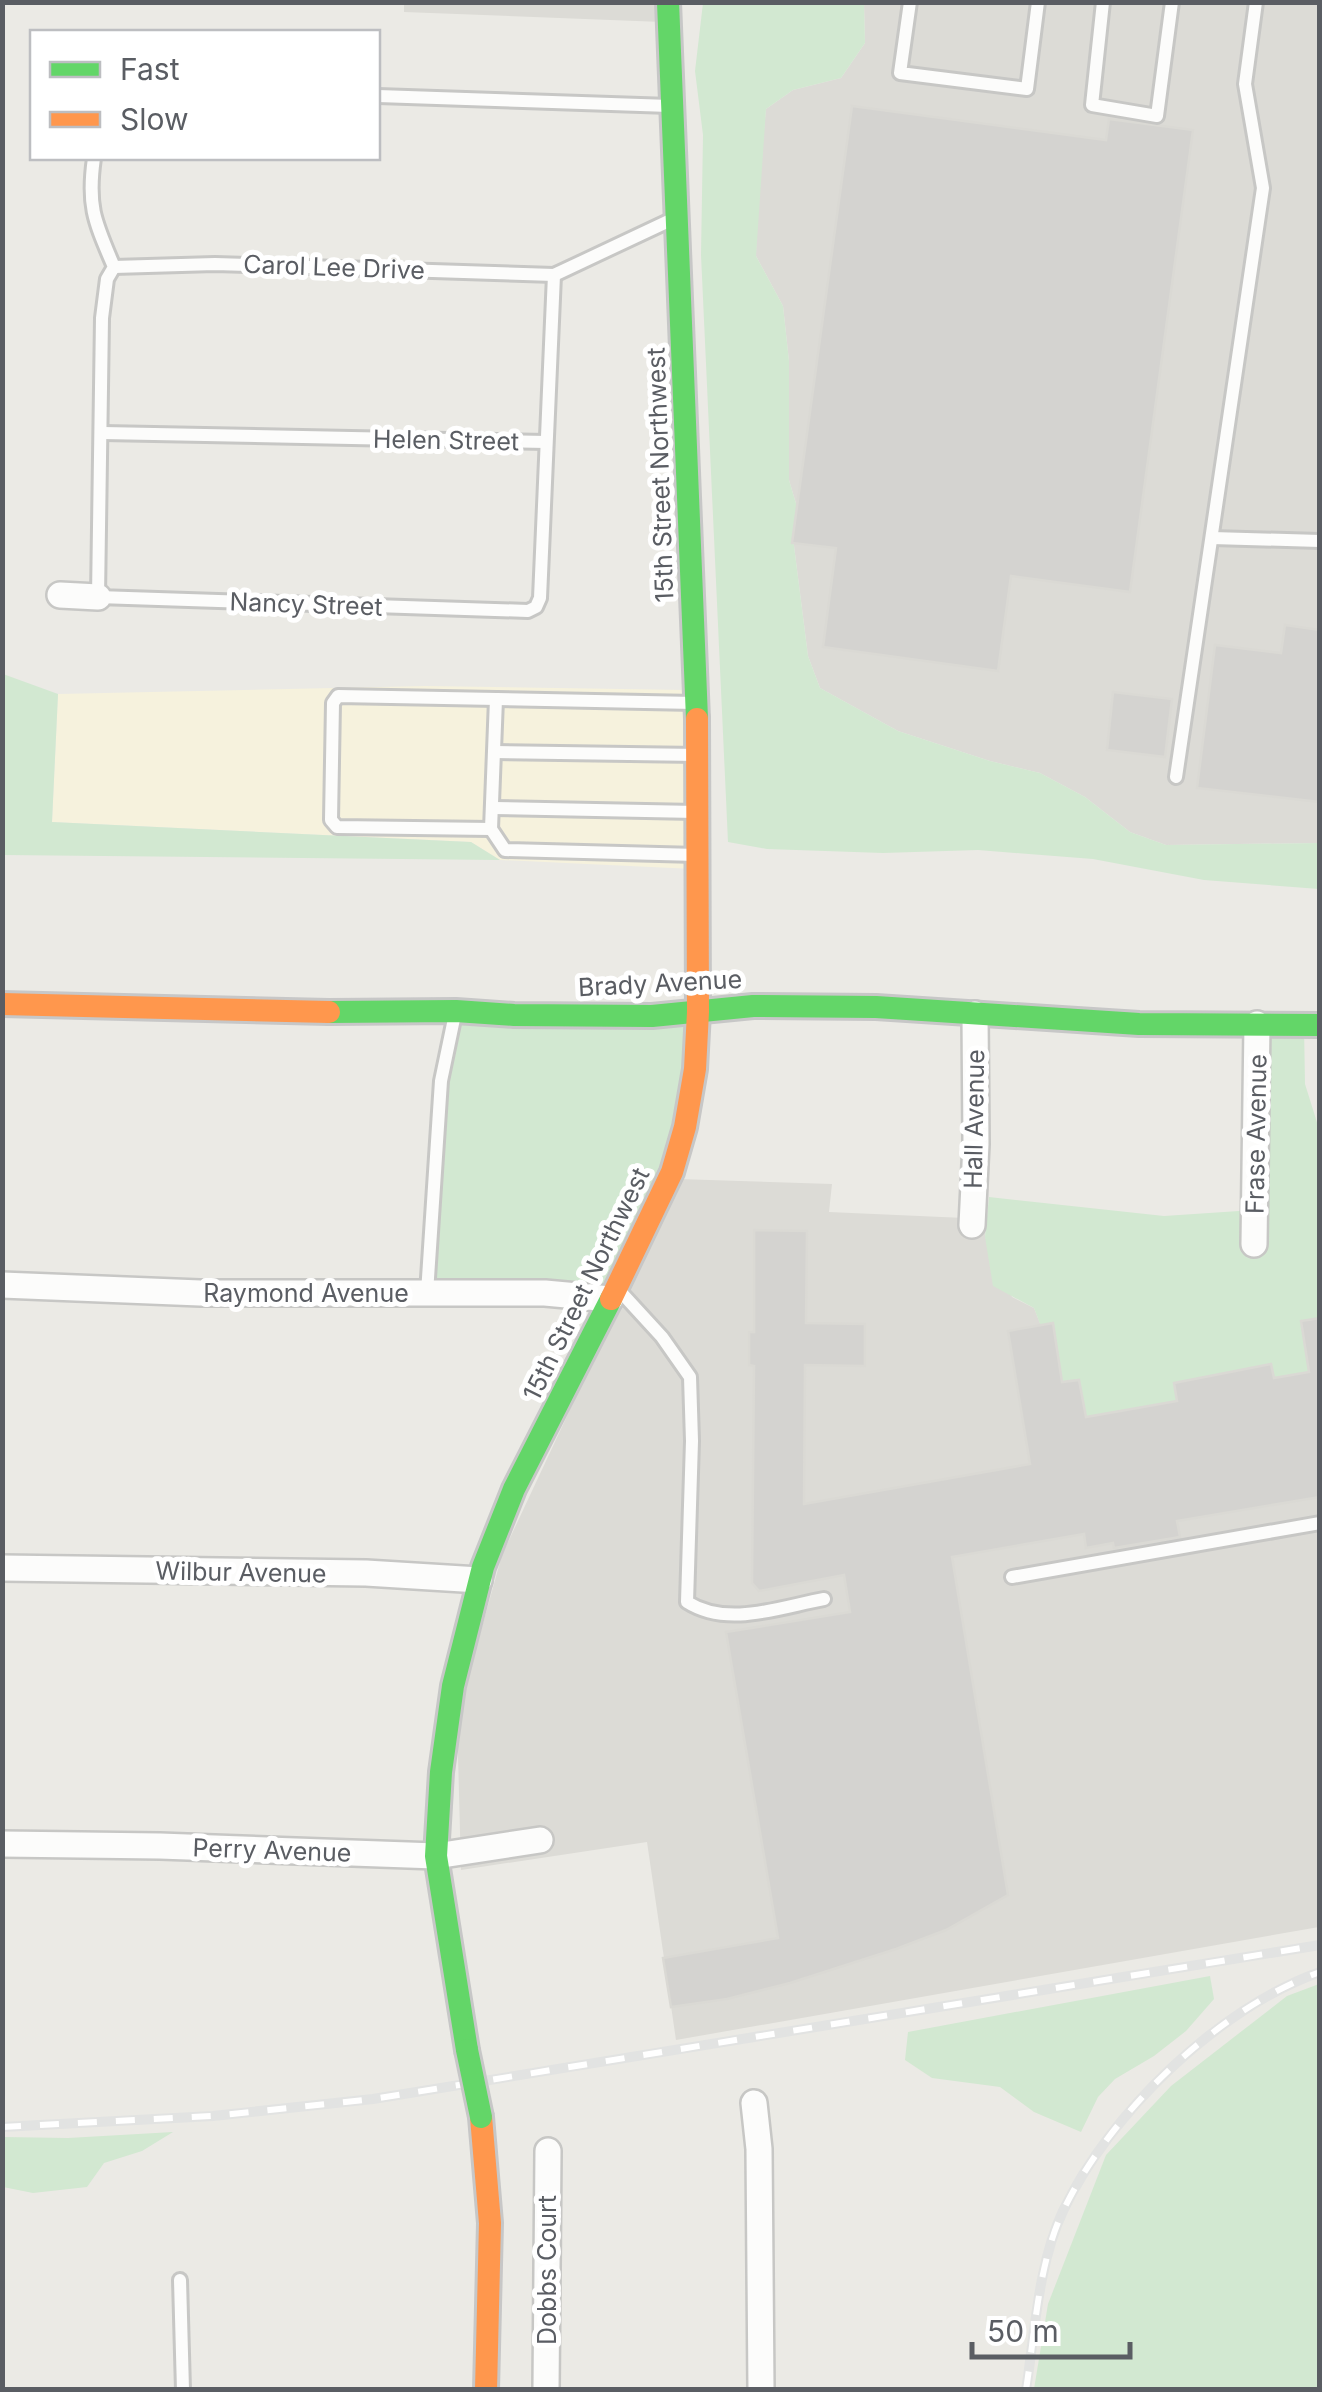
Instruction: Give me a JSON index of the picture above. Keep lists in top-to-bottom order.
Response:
{
  "streets": {
    "street": [
      "15th Street Northwest",
      "Brady Avenue",
      "Hall Avenue",
      "Frase Avenue",
      "Raymond Avenue",
      "Wilbur Avenue",
      "Perry Avenue",
      "Dobbs Court"
    ],
    "lane": ["Carol Lee Drive", "Helen Street", "Nancy Street"]
  },
  "crossings": [
    ["Carol Lee Drive", "Helen Street"],
    ["Helen Street", "Nancy Street"],
    ["15th Street Northwest", "Brady Avenue"],
    ["15th Street Northwest", "Raymond Avenue"],
    ["15th Street Northwest", "Wilbur Avenue"],
    ["15th Street Northwest", "Perry Avenue"],
    ["Brady Avenue", "Hall Avenue"],
    ["Brady Avenue", "Frase Avenue"]
  ],
  "legend": ["Fast", "Slow"],
  "scale_bar": "50 m"
}
